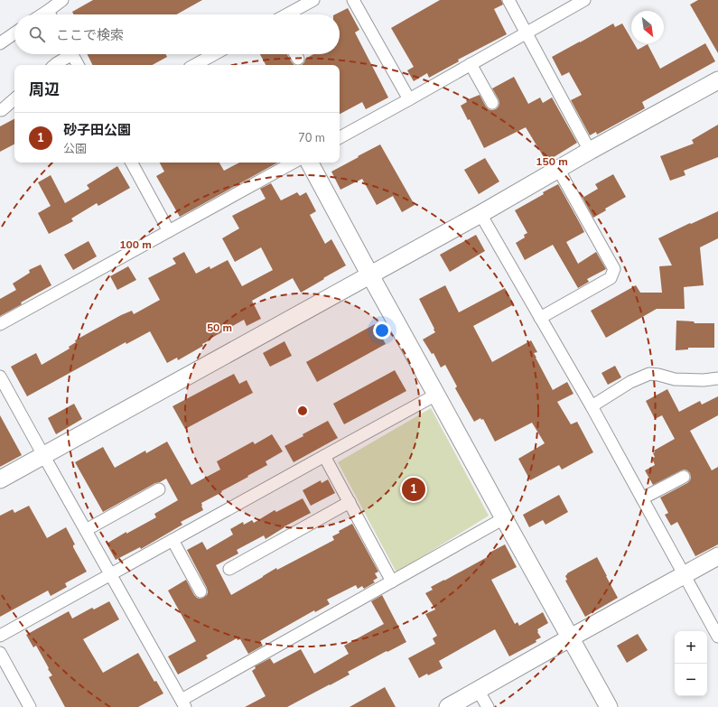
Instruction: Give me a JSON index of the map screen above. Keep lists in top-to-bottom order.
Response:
{
  "north": "bottom right",
  "page": {
    "search": "ここで検索",
    "heading": "周辺",
    "list": [
      {
        "mark": "1",
        "name": "砂子田公園",
        "note": "公園",
        "value": "70 m"
      }
    ],
    "pins": "1",
    "map_buttons": ["+", "−"]
  },
  "rings": ["150 m", "100 m", "50 m"]
}
